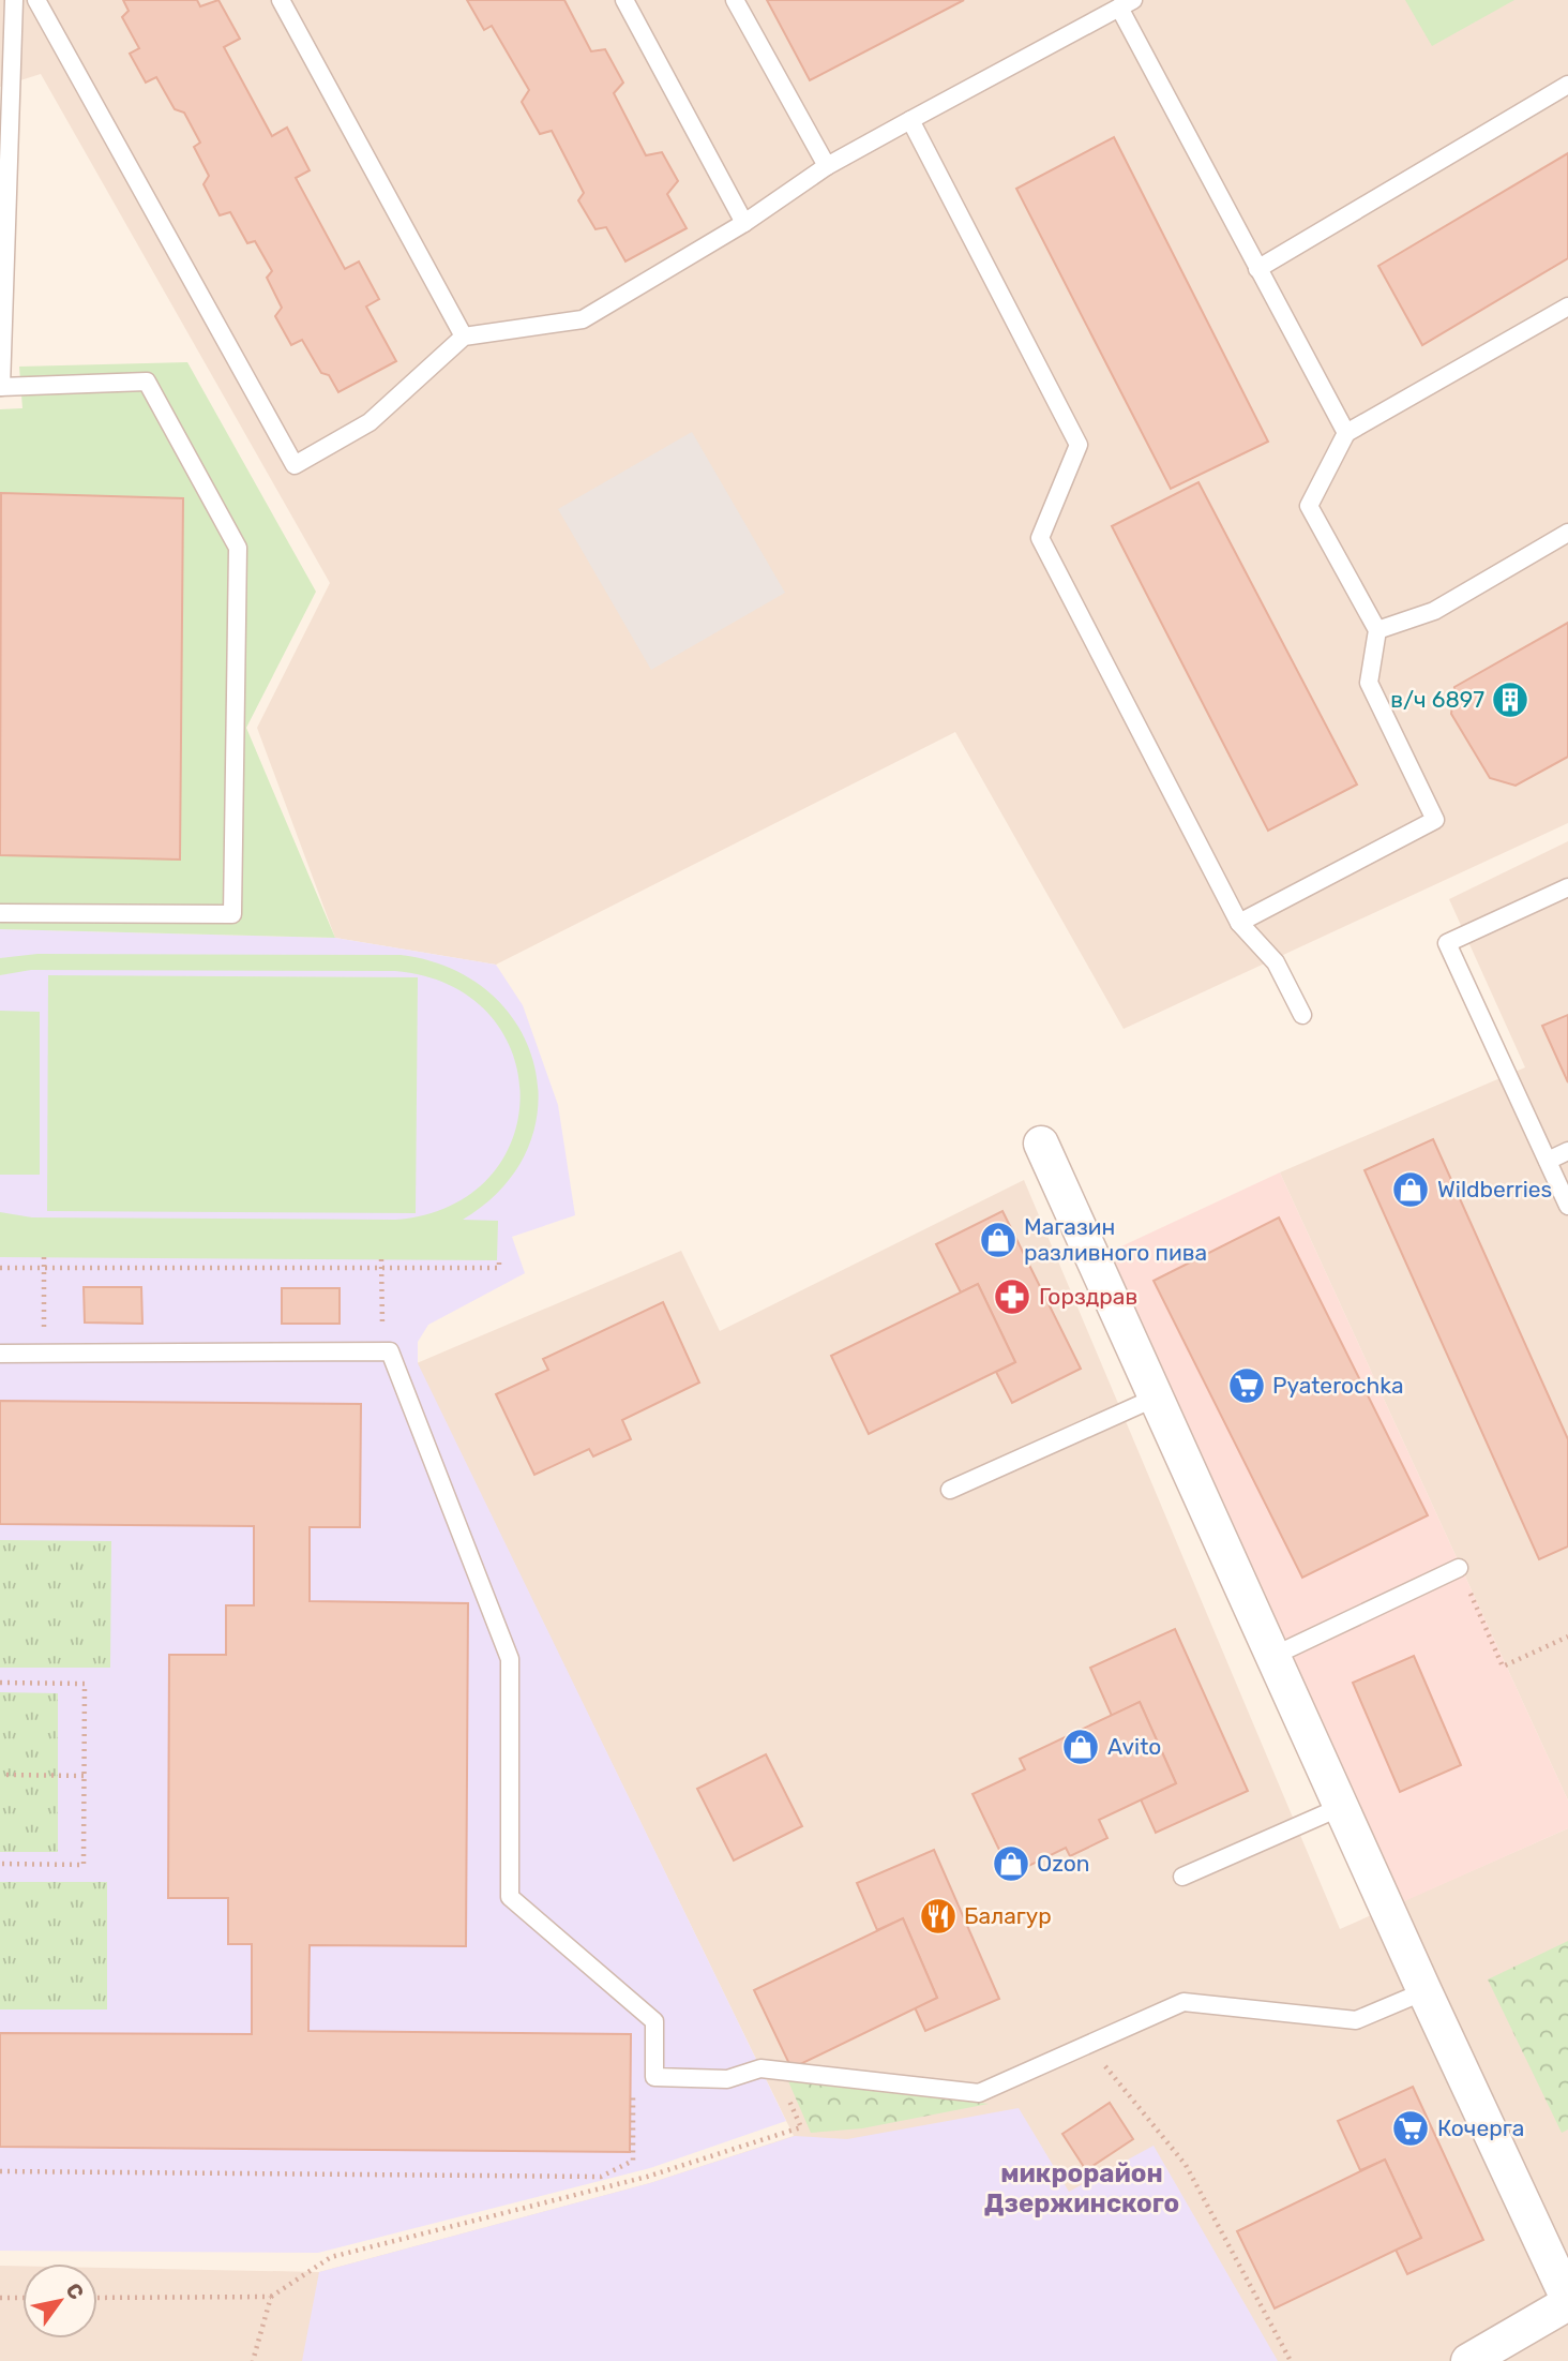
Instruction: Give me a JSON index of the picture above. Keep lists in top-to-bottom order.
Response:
{
  "districts": ["микрорайон Дзержинского"],
  "places": {
    "building": ["в/ч 6897"],
    "shop": [
      "Wildberries",
      "Магазин разливного пива",
      "Avito",
      "Ozon"
    ],
    "pharmacy": ["Горздрав"],
    "supermarket": ["Pyaterochka", "Кочерга"],
    "restaurant": ["Балагур"]
  },
  "north": "top right"
}
